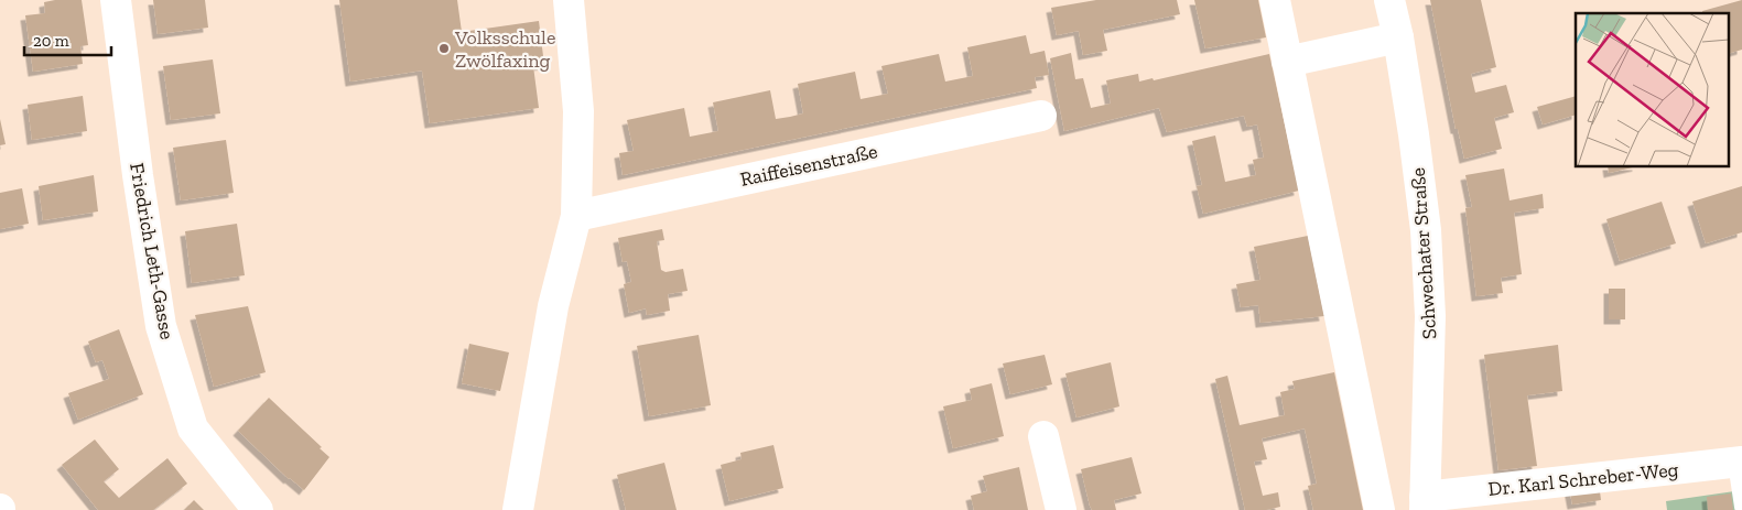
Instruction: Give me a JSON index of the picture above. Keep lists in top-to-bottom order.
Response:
{
  "streets": {
    "street": [
      "Raiffeisenstraße",
      "Friedrich Leth-Gasse",
      "Schwechater Straße",
      "Dr. Karl Schreber-Weg"
    ]
  },
  "crossings": [
    ["Schwechater Straße", "Dr. Karl Schreber-Weg"]
  ],
  "places": ["Volksschule Zwölfaxing"],
  "scale_bar": "20 m"
}
